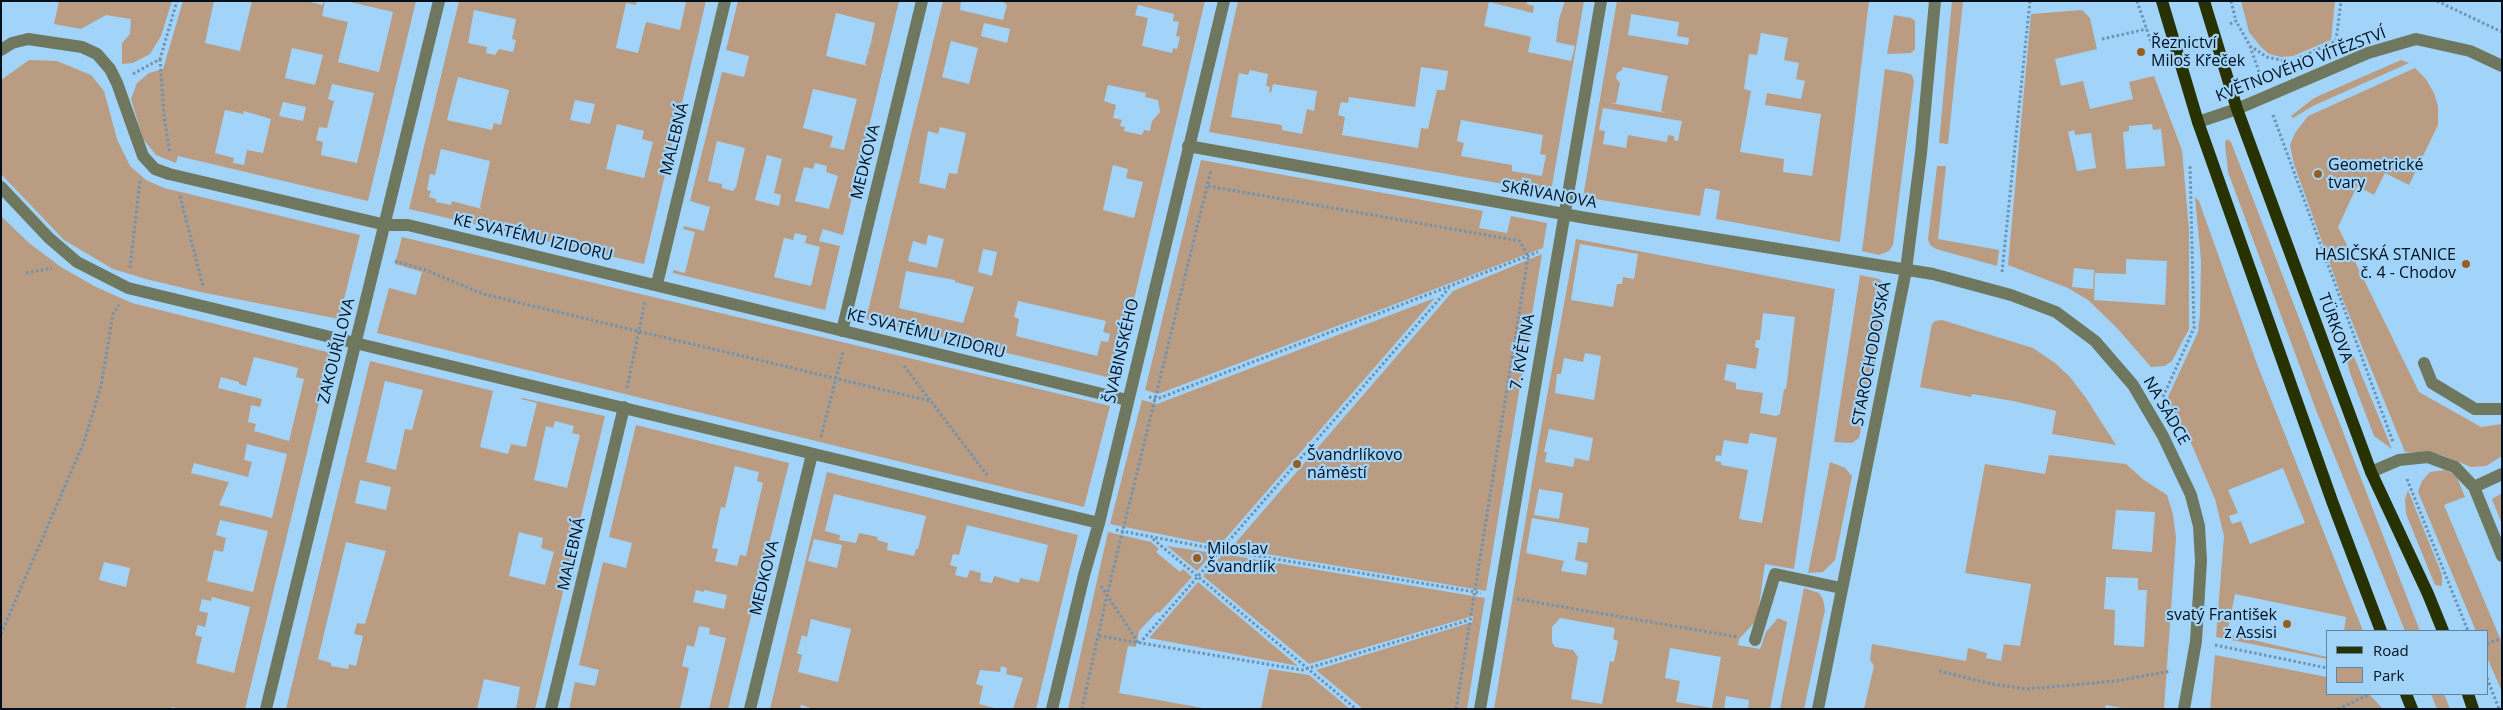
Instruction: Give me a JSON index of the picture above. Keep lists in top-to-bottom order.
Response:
{
  "streets": {
    "main road": ["TÜRKOVA"],
    "street": [
      "KVĚTNOVÉHO VÍTĚZSTVÍ",
      "MALEBNÁ",
      "MEDKOVA",
      "SKŘIVANOVA",
      "KE SVATÉMU IZIDORU",
      "ZAKOUŘILOVA",
      "ŠVABINSKÉHO",
      "7. KVĚTNA",
      "STAROCHODOVSKÁ",
      "NA SÁDCE"
    ]
  },
  "crossings": [
    ["KVĚTNOVÉHO VÍTĚZSTVÍ", "TÜRKOVA"],
    ["MALEBNÁ", "KE SVATÉMU IZIDORU"],
    ["MEDKOVA", "KE SVATÉMU IZIDORU"],
    ["SKŘIVANOVA", "ŠVABINSKÉHO"],
    ["SKŘIVANOVA", "7. KVĚTNA"],
    ["SKŘIVANOVA", "STAROCHODOVSKÁ"],
    ["SKŘIVANOVA", "NA SÁDCE"],
    ["KE SVATÉMU IZIDORU", "ZAKOUŘILOVA"],
    ["KE SVATÉMU IZIDORU", "ŠVABINSKÉHO"],
    ["STAROCHODOVSKÁ", "NA SÁDCE"]
  ],
  "places": [
    "Řeznictví Miloš Křeček",
    "Geometrické tvary",
    "HASIČSKÁ STANICE č. 4 - Chodov",
    "Švandrlíkovo náměstí",
    "Miloslav Švandrlík",
    "svatý František z Assisi"
  ],
  "legend": ["Road", "Park"]
}
